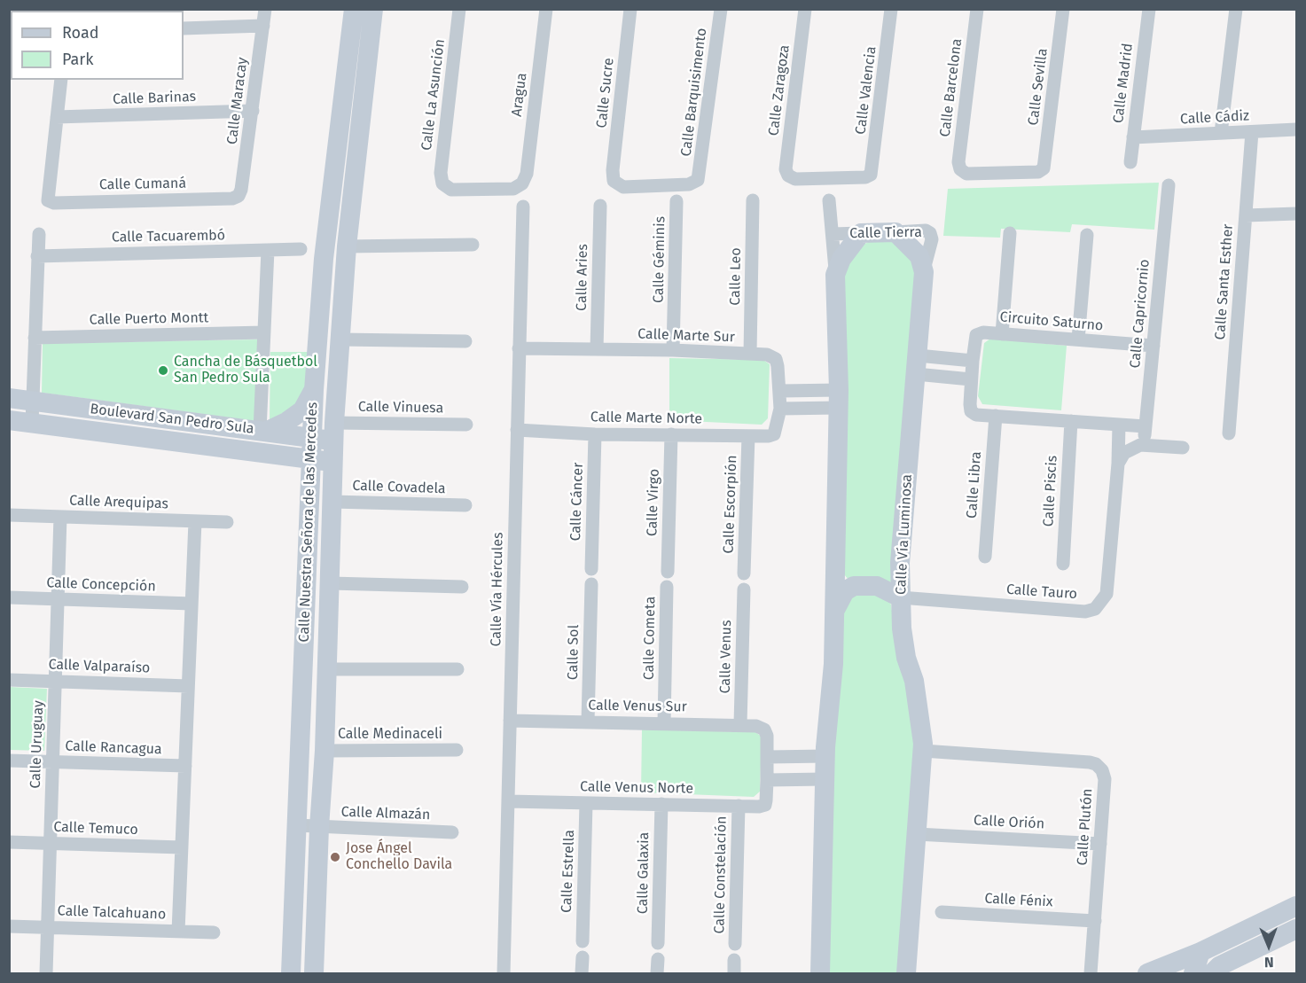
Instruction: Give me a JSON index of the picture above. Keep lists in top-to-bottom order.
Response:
{
  "streets": {
    "street": [
      "Calle Madrid",
      "Calle Sevilla",
      "Calle Barcelona",
      "Calle Zaragoza",
      "Calle Valencia",
      "Calle Barquisimento",
      "Calle Sucre",
      "Calle La Asunción",
      "Aragua",
      "Calle Barinas",
      "Calle Maracay",
      "Calle Cádiz",
      "Calle Cumaná",
      "Calle Tierra",
      "Calle Tacuarembó",
      "Calle Géminis",
      "Calle Leo",
      "Calle Aries",
      "Calle Santa Esther",
      "Calle Capricornio",
      "Calle Puerto Montt",
      "Circuito Saturno",
      "Calle Marte Sur",
      "Calle Vinuesa",
      "Calle Marte Norte",
      "Boulevard San Pedro Sula",
      "Calle Libra",
      "Calle Covadela",
      "Calle Piscis",
      "Calle Cáncer",
      "Calle Arequipas",
      "Calle Virgo",
      "Calle Escorpión",
      "Calle Nuestra Señora de las Mercedes",
      "Calle Vía Luminosa",
      "Calle Concepción",
      "Calle Vía Hércules",
      "Calle Tauro",
      "Calle Cometa",
      "Calle Sol",
      "Calle Venus",
      "Calle Valparaíso",
      "Calle Venus Sur",
      "Calle Medinaceli",
      "Calle Uruguay",
      "Calle Rancagua",
      "Calle Venus Norte",
      "Calle Almazán",
      "Calle Orión",
      "Calle Plutón",
      "Calle Temuco",
      "Calle Estrella",
      "Calle Galaxia",
      "Calle Constelación",
      "Calle Fénix",
      "Calle Talcahuano"
    ]
  },
  "crossings": [
    ["Calle Madrid", "Calle Cádiz"],
    ["Calle Sevilla", "Calle Barcelona"],
    ["Calle Zaragoza", "Calle Valencia"],
    ["Calle Barquisimento", "Calle Sucre"],
    ["Calle La Asunción", "Aragua"],
    ["Calle Barinas", "Calle Maracay"],
    ["Calle Barinas", "Calle Cumaná"],
    ["Calle Maracay", "Calle Cumaná"],
    ["Calle Cádiz", "Calle Santa Esther"],
    ["Calle Tierra", "Calle Vía Luminosa"],
    ["Calle Géminis", "Calle Marte Sur"],
    ["Calle Leo", "Calle Marte Sur"],
    ["Calle Aries", "Calle Marte Sur"],
    ["Calle Capricornio", "Circuito Saturno"],
    ["Circuito Saturno", "Calle Libra"],
    ["Circuito Saturno", "Calle Piscis"],
    ["Circuito Saturno", "Calle Tauro"],
    ["Calle Marte Sur", "Calle Marte Norte"],
    ["Calle Marte Sur", "Calle Vía Hércules"],
    ["Calle Vinuesa", "Boulevard San Pedro Sula"],
    ["Calle Vinuesa", "Calle Nuestra Señora de las Mercedes"],
    ["Calle Marte Norte", "Calle Cáncer"],
    ["Calle Marte Norte", "Calle Virgo"],
    ["Calle Marte Norte", "Calle Escorpión"],
    ["Calle Marte Norte", "Calle Vía Hércules"],
    ["Boulevard San Pedro Sula", "Calle Nuestra Señora de las Mercedes"],
    ["Calle Covadela", "Calle Nuestra Señora de las Mercedes"],
    ["Calle Arequipas", "Calle Uruguay"],
    ["Calle Nuestra Señora de las Mercedes", "Calle Medinaceli"],
    ["Calle Nuestra Señora de las Mercedes", "Calle Almazán"],
    ["Calle Vía Luminosa", "Calle Tauro"],
    ["Calle Vía Luminosa", "Calle Orión"],
    ["Calle Vía Luminosa", "Calle Plutón"],
    ["Calle Concepción", "Calle Uruguay"],
    ["Calle Vía Hércules", "Calle Venus Sur"],
    ["Calle Vía Hércules", "Calle Venus Norte"],
    ["Calle Cometa", "Calle Venus Sur"],
    ["Calle Sol", "Calle Venus Sur"],
    ["Calle Venus", "Calle Venus Sur"],
    ["Calle Valparaíso", "Calle Uruguay"],
    ["Calle Uruguay", "Calle Rancagua"],
    ["Calle Uruguay", "Calle Temuco"],
    ["Calle Uruguay", "Calle Talcahuano"],
    ["Calle Venus Norte", "Calle Estrella"],
    ["Calle Venus Norte", "Calle Galaxia"],
    ["Calle Venus Norte", "Calle Constelación"],
    ["Calle Orión", "Calle Plutón"],
    ["Calle Plutón", "Calle Fénix"]
  ],
  "places": ["Cancha de Básquetbol San Pedro Sula", "Jose Ángel Conchello Davila"],
  "legend": ["Road", "Park"],
  "north": "bottom"
}
